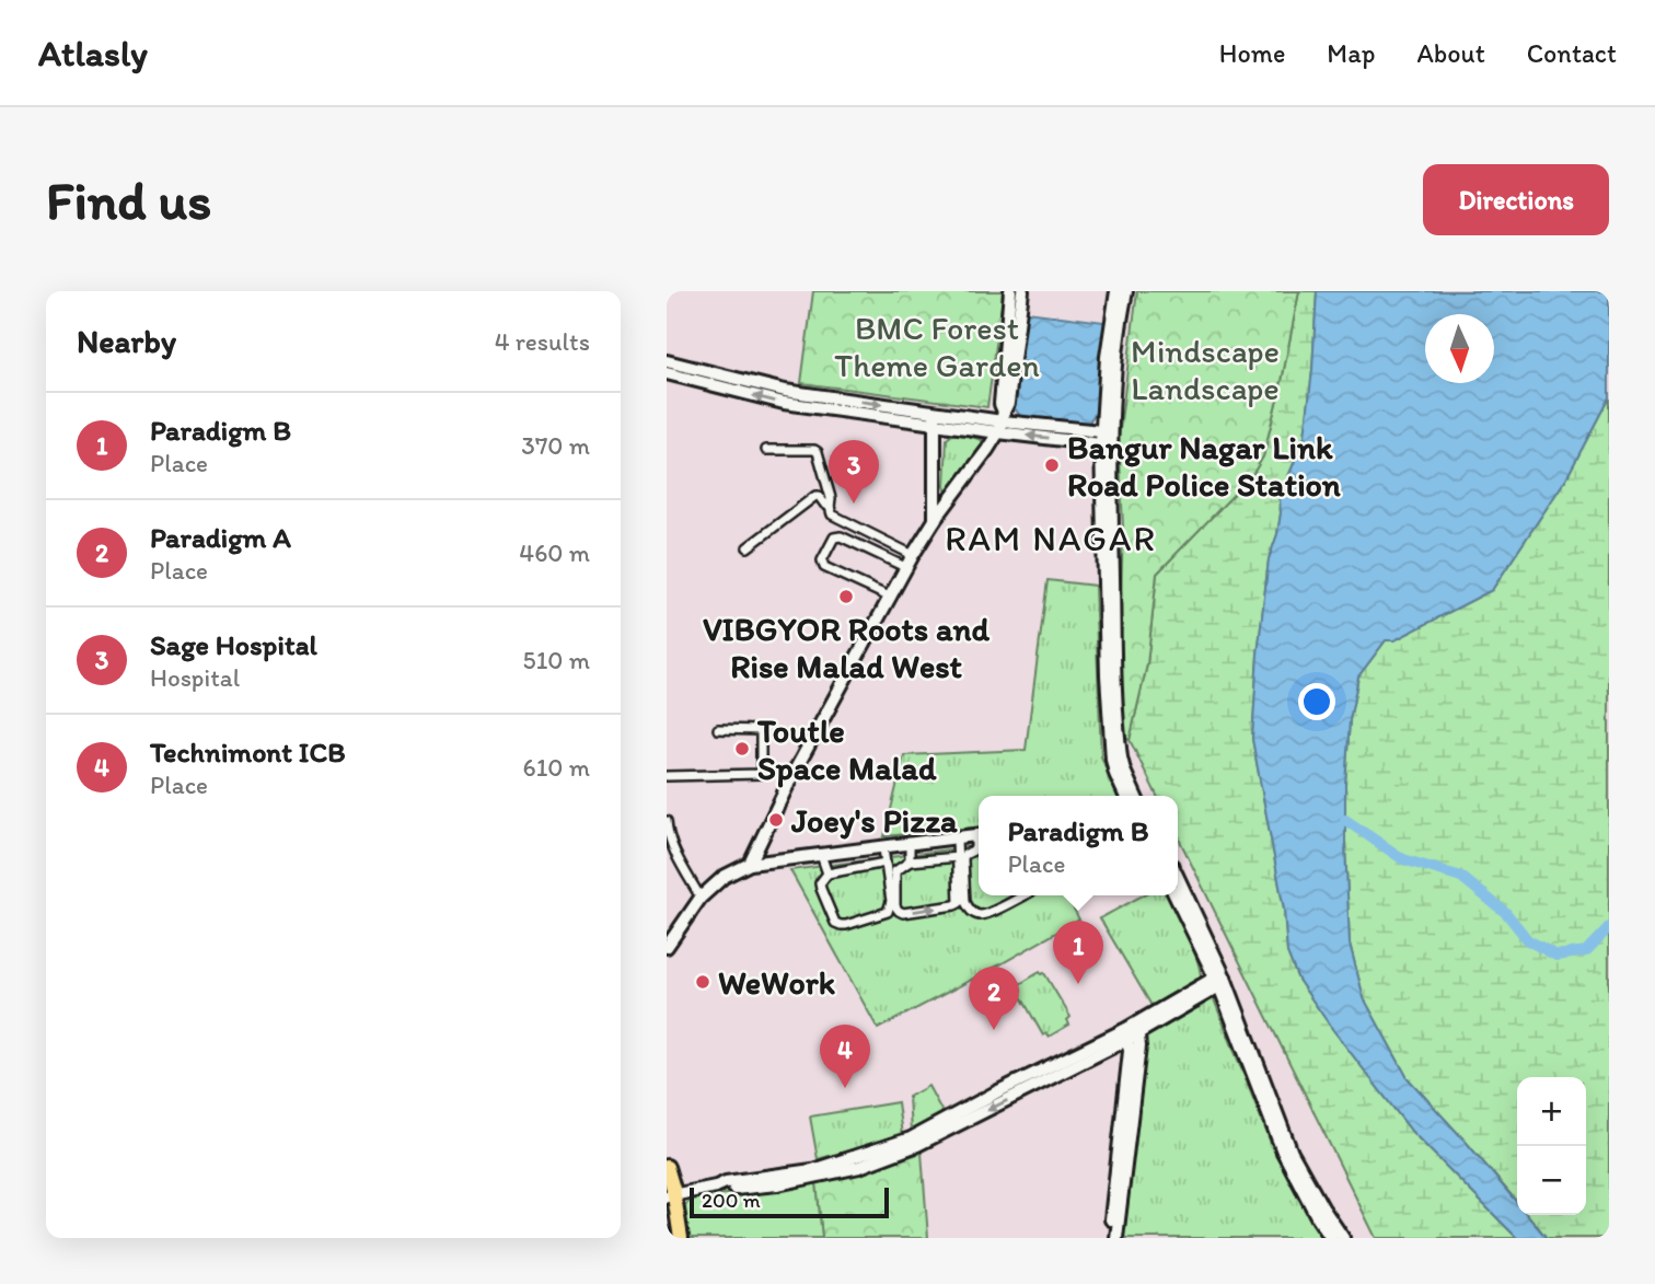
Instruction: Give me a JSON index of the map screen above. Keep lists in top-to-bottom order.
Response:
{
  "districts": ["RAM NAGAR"],
  "parks": ["BMC Forest Theme Garden", "Mindscape Landscape"],
  "places": [
    "Bangur Nagar Link Road Police Station",
    "VIBGYOR Roots and Rise Malad West",
    "Toutle Space Malad",
    "Joey's Pizza",
    "WeWork"
  ],
  "scale_bar": "200 m",
  "north": "bottom",
  "page": {
    "header": "Atlasly",
    "nav": [
      "Home",
      "Map",
      "About",
      "Contact"
    ],
    "buttons": "Directions",
    "title": "Find us",
    "heading": ["Nearby", "4 results"],
    "list": [
      {
        "mark": "1",
        "name": "Paradigm B",
        "note": "Place",
        "value": "370 m"
      },
      {
        "mark": "2",
        "name": "Paradigm A",
        "note": "Place",
        "value": "460 m"
      },
      {
        "mark": "3",
        "name": "Sage Hospital",
        "note": "Hospital",
        "value": "510 m"
      },
      {
        "mark": "4",
        "name": "Technimont ICB",
        "note": "Place",
        "value": "610 m"
      }
    ],
    "pins": [
      "3",
      "1",
      "2",
      "4"
    ],
    "popup": ["Paradigm B", "Place"],
    "map_buttons": ["+", "−"],
    "scale": "200 m"
  }
}
